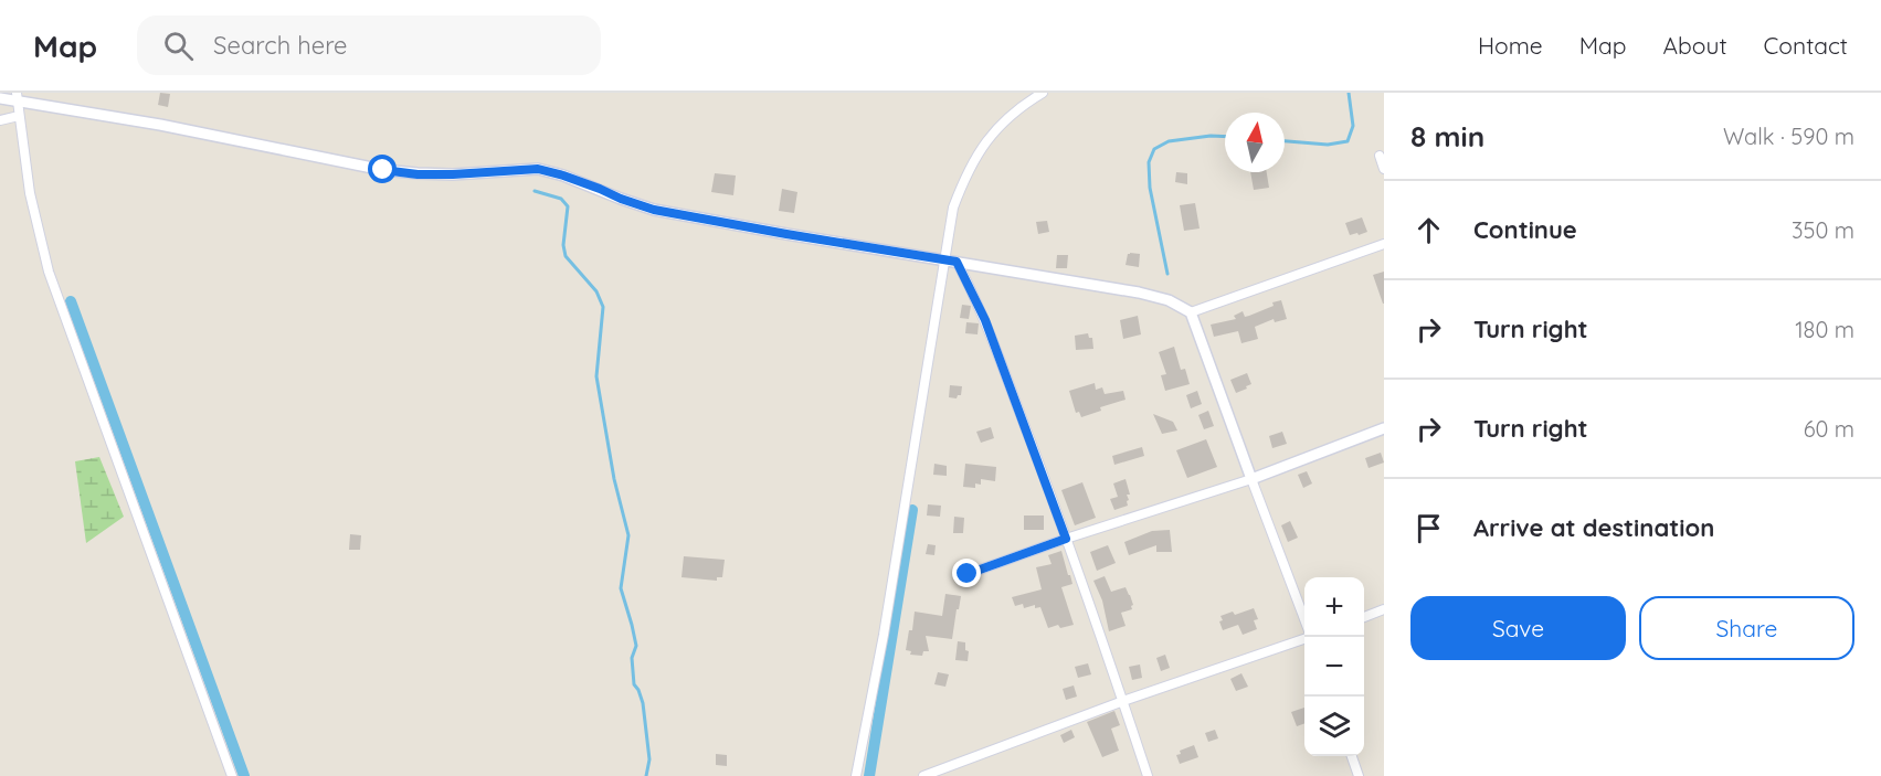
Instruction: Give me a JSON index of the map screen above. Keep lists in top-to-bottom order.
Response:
{
  "north": "top",
  "page": {
    "header": "Map",
    "search": "Search here",
    "nav": [
      "Home",
      "Map",
      "About",
      "Contact"
    ],
    "heading": ["8 min", "Walk · 590 m"],
    "list": [
      ["Continue", "350 m"],
      ["Turn right", "180 m"],
      ["Turn right", "60 m"],
      "Arrive at destination"
    ],
    "buttons": ["Save", "Share"],
    "map_buttons": ["+", "−"]
  }
}
